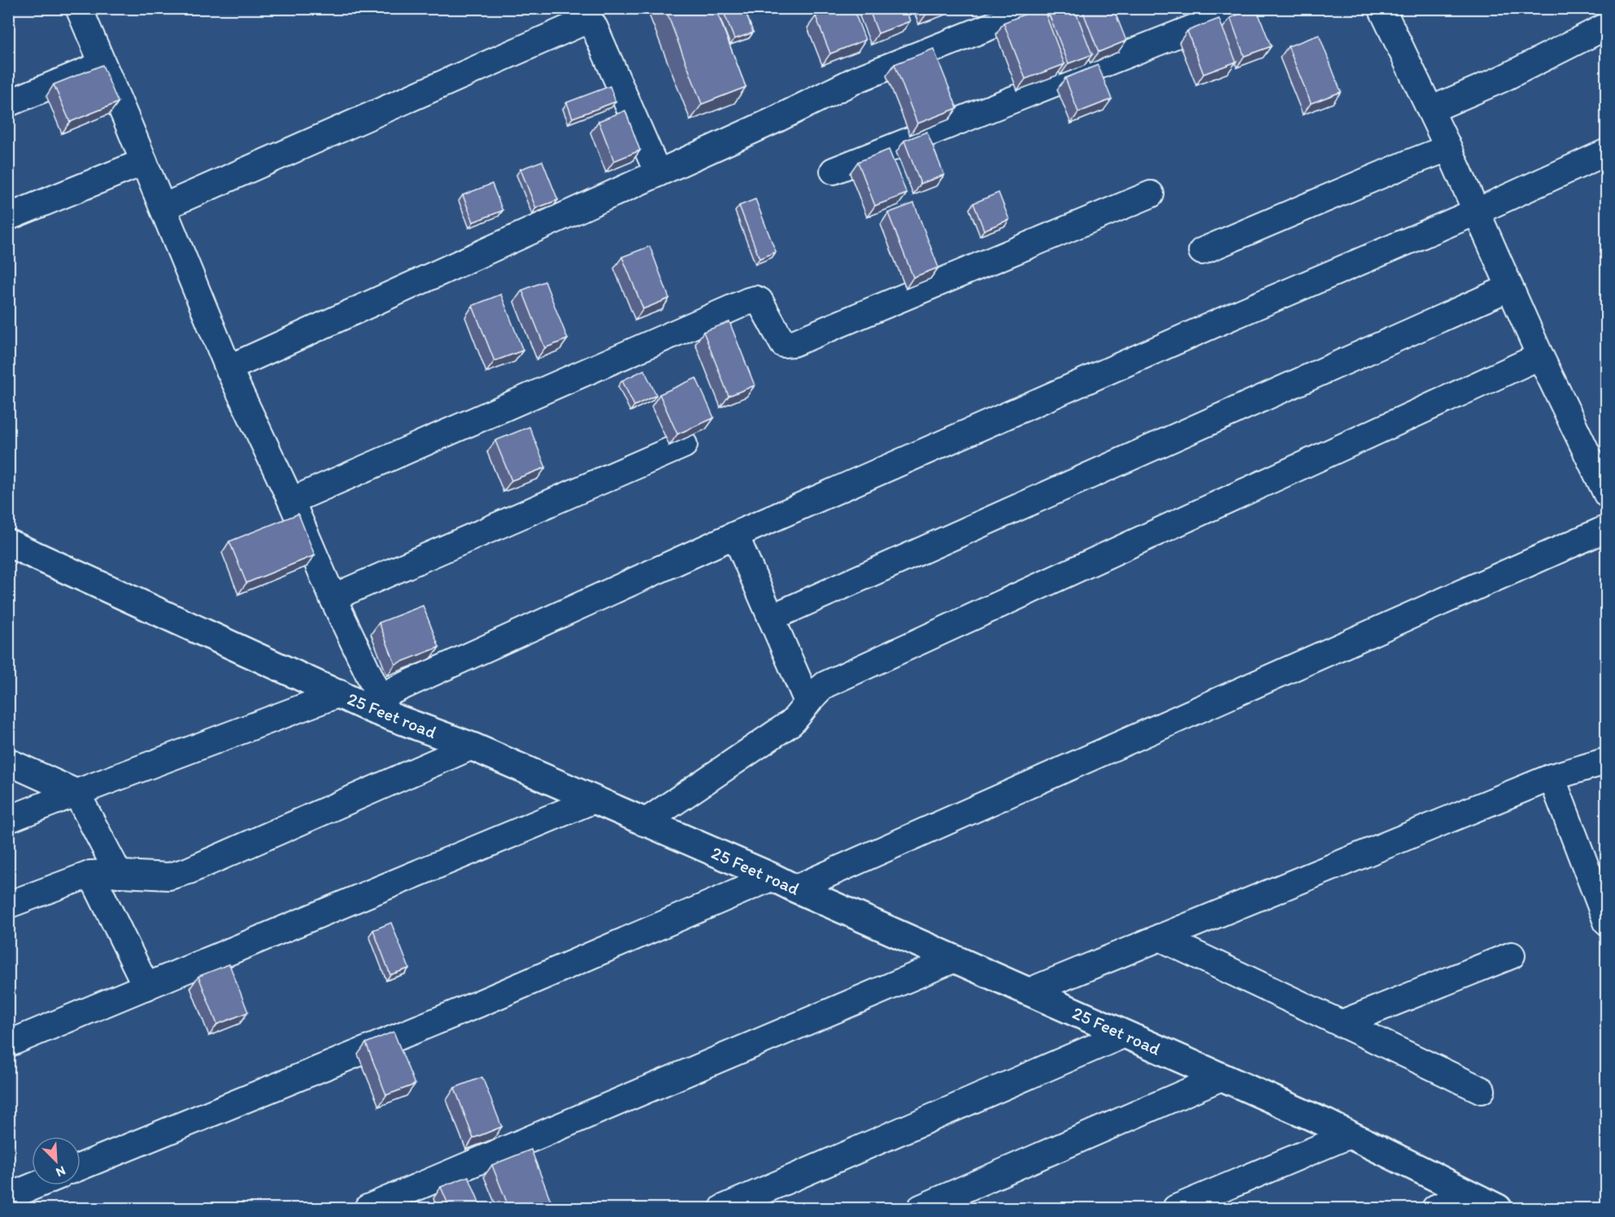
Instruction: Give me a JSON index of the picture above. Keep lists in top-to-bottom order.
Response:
{
  "streets": {
    "street": ["25 Feet road"]
  },
  "north": "bottom right"
}
